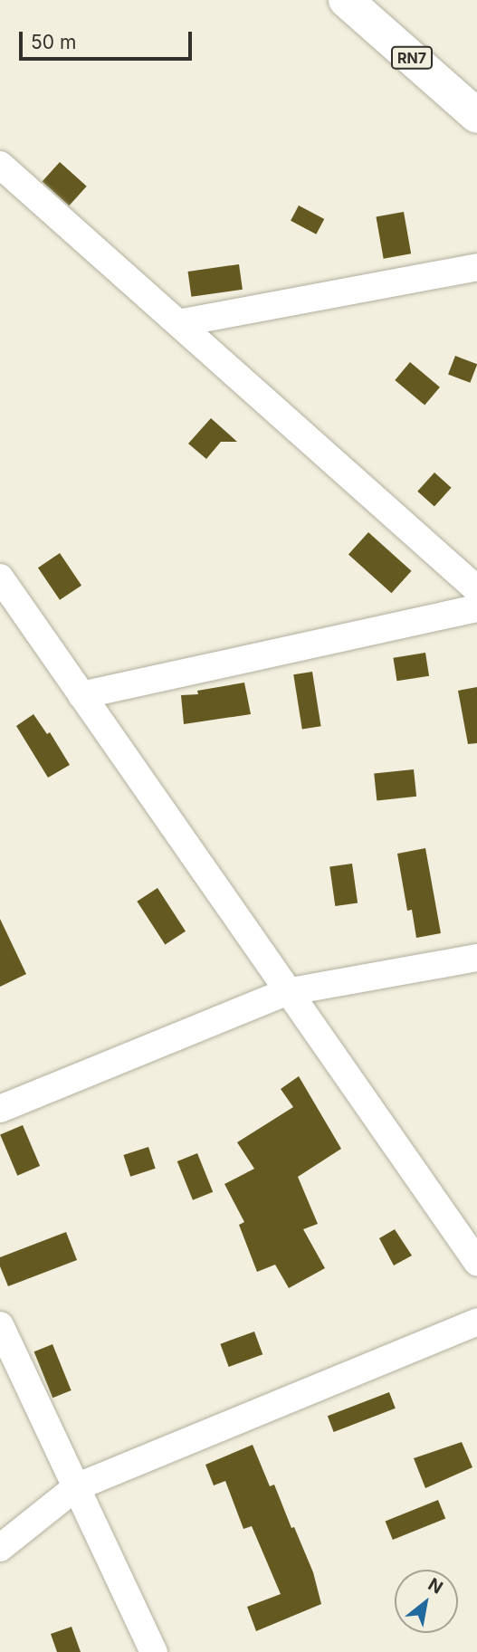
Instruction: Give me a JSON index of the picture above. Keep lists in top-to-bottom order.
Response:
{
  "streets": {
    "highway": ["RN7"]
  },
  "scale_bar": "50 m",
  "north": "top right"
}
